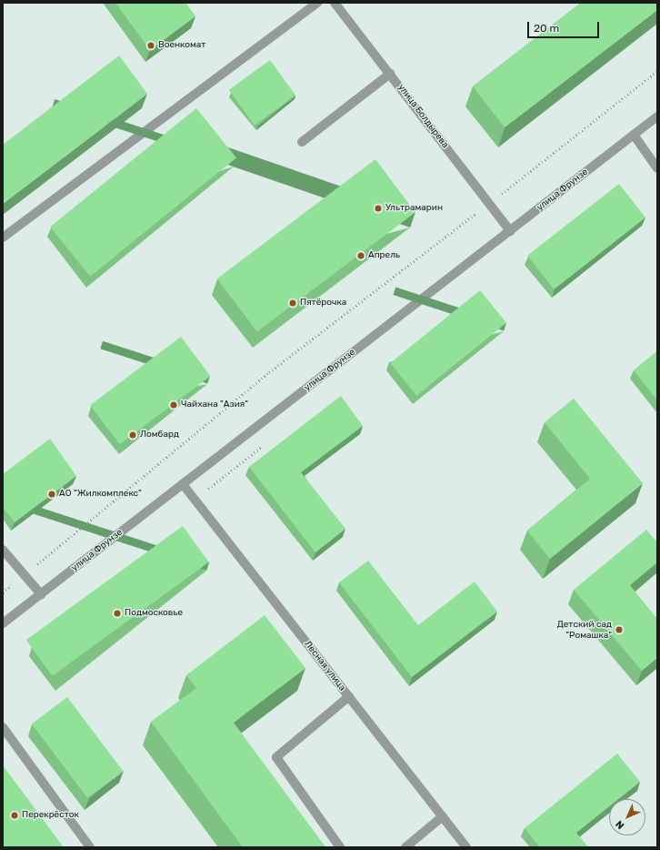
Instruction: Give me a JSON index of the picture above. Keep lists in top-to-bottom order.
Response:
{
  "streets": {
    "street": ["улица Болдырева", "улица Фрунзе", "Лесная улица"]
  },
  "crossings": [
    ["улица Болдырева", "улица Фрунзе"],
    ["улица Фрунзе", "Лесная улица"]
  ],
  "places": [
    "Военкомат",
    "Ультрамарин",
    "Апрель",
    "Пятёрочка",
    "Чайхана \"Азия\"",
    "Ломбард",
    "АО \"Жилкомплекс\"",
    "Подмосковье",
    "Детский сад \"Ромашка\"",
    "Перекрёсток"
  ],
  "scale_bar": "20 m",
  "north": "bottom left"
}
